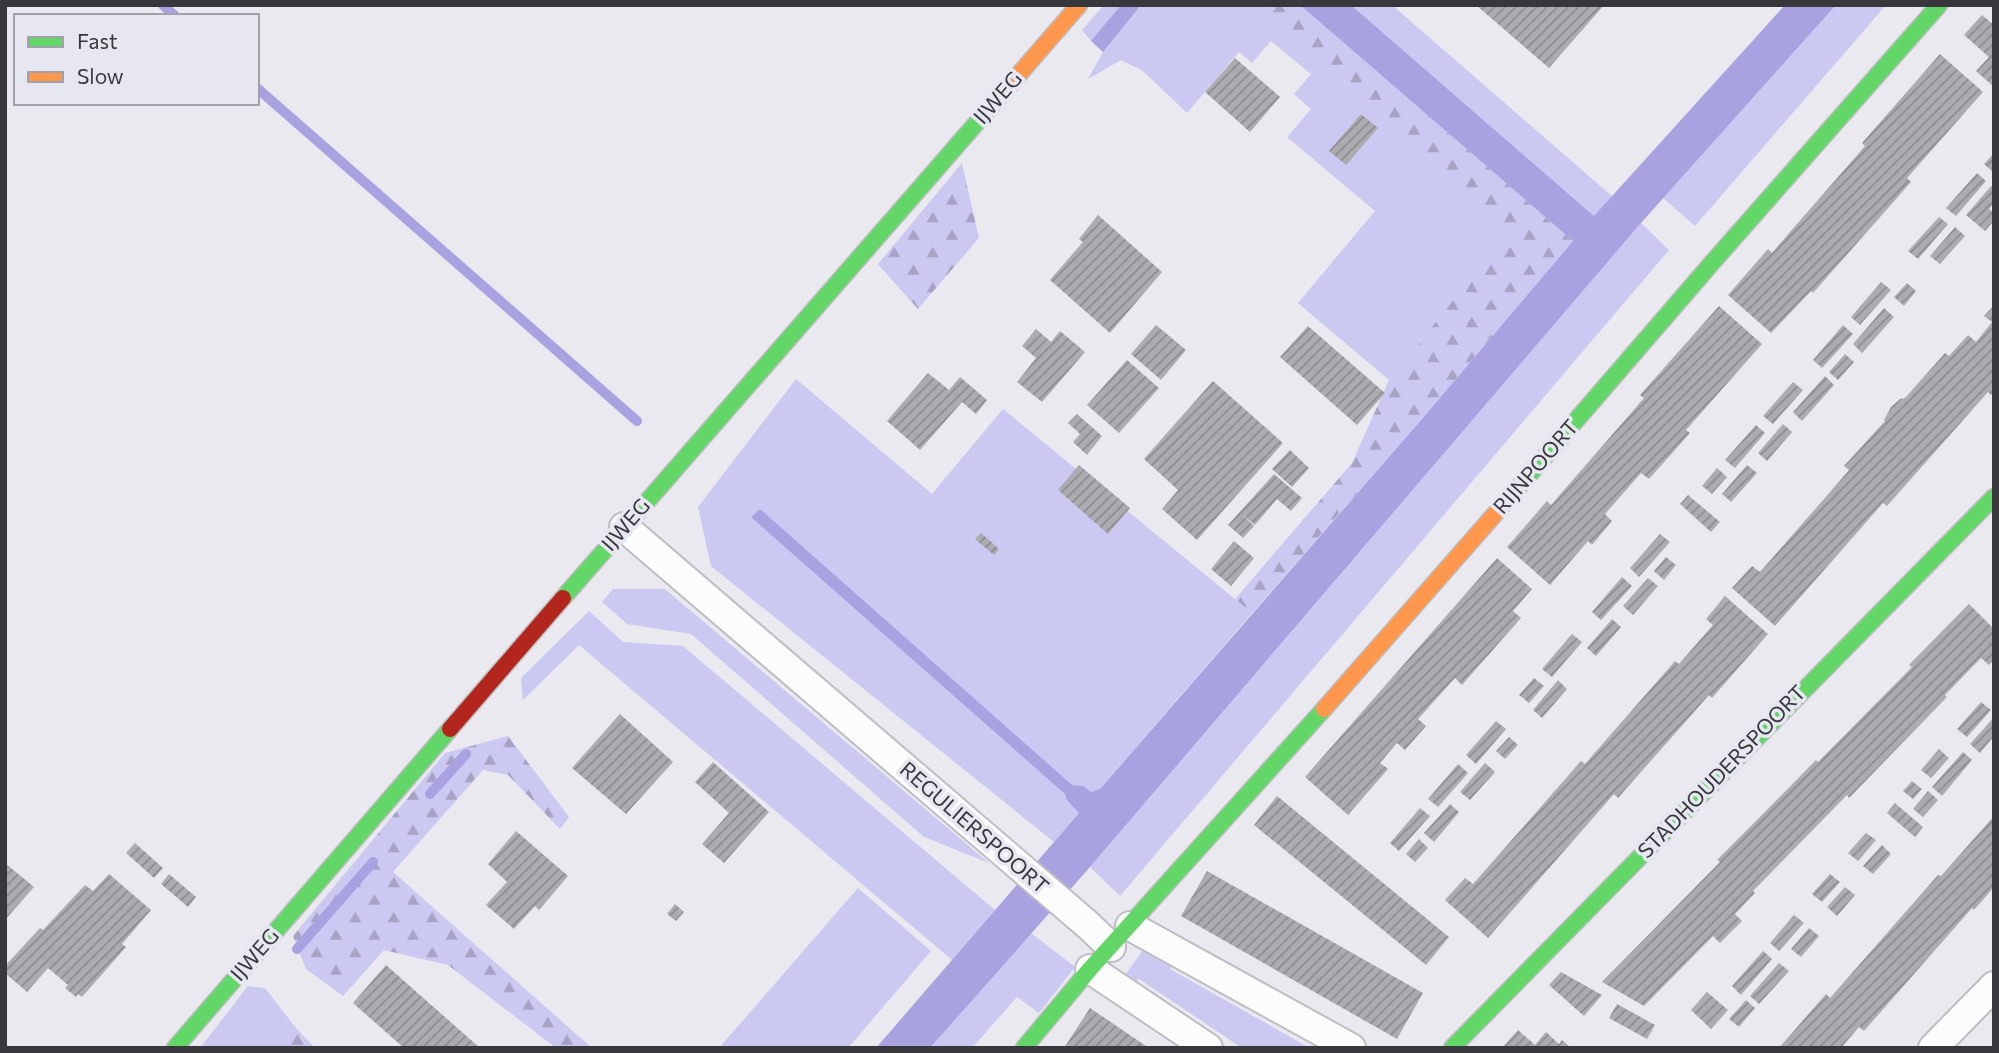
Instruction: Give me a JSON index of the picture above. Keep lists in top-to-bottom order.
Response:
{
  "streets": {
    "street": [
      "IJWEG",
      "RIJNPOORT",
      "STADHOUDERSPOORT",
      "REGULIERSPOORT"
    ]
  },
  "crossings": [
    ["IJWEG", "REGULIERSPOORT"]
  ],
  "legend": ["Fast", "Slow"]
}
